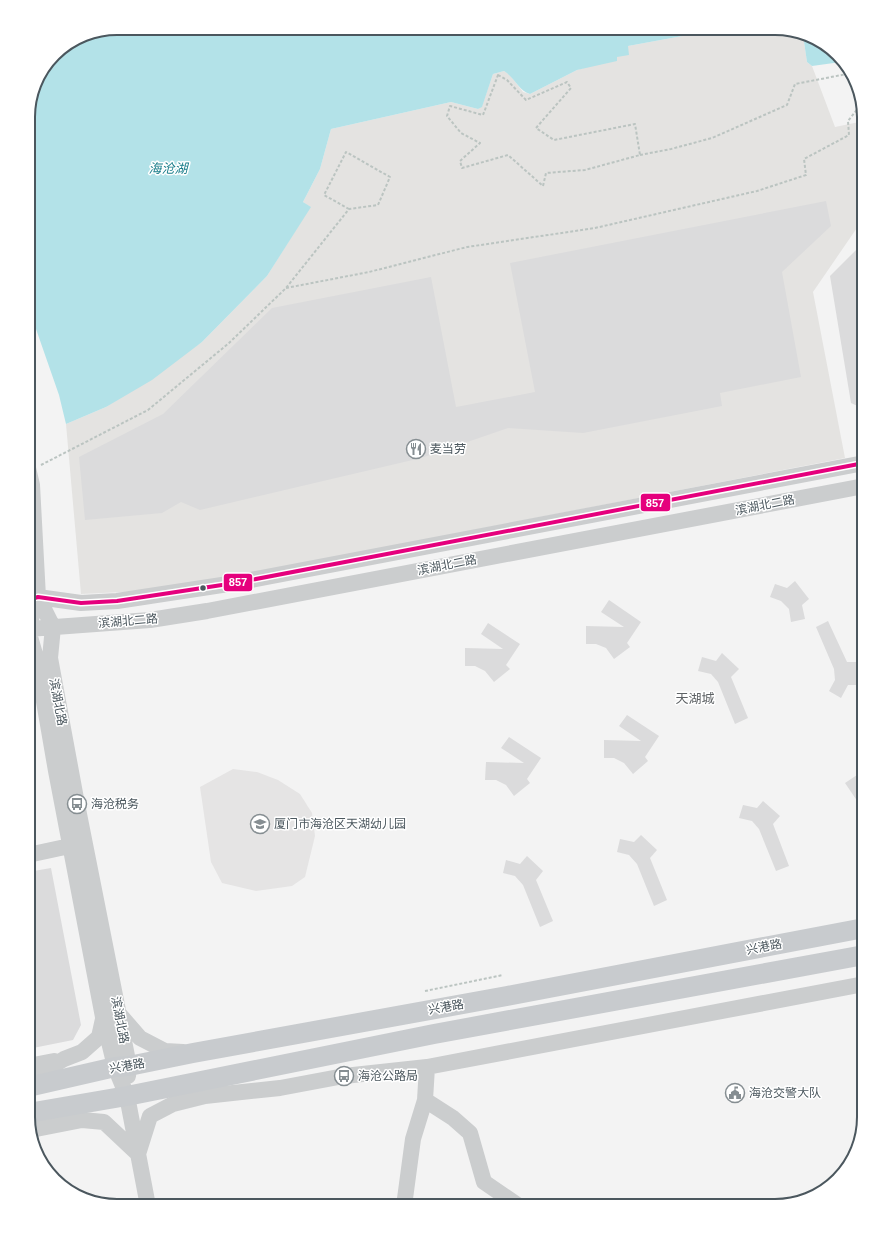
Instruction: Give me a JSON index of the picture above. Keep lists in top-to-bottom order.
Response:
{
  "streets": {
    "main road": ["兴港路"],
    "street": ["滨湖北二路", "滨湖北路"]
  },
  "crossings": [
    ["滨湖北二路", "滨湖北路"],
    ["滨湖北路", "兴港路"]
  ],
  "districts": ["天湖城"],
  "water": ["海沧湖"],
  "places": {
    "restaurant": ["麦当劳"],
    "bus stop": ["海沧税务", "海沧公路局"],
    "school or university": ["厦门市海沧区天湖幼儿园"],
    "public building": ["海沧交警大队"]
  },
  "lines": ["transit line 857"]
}
